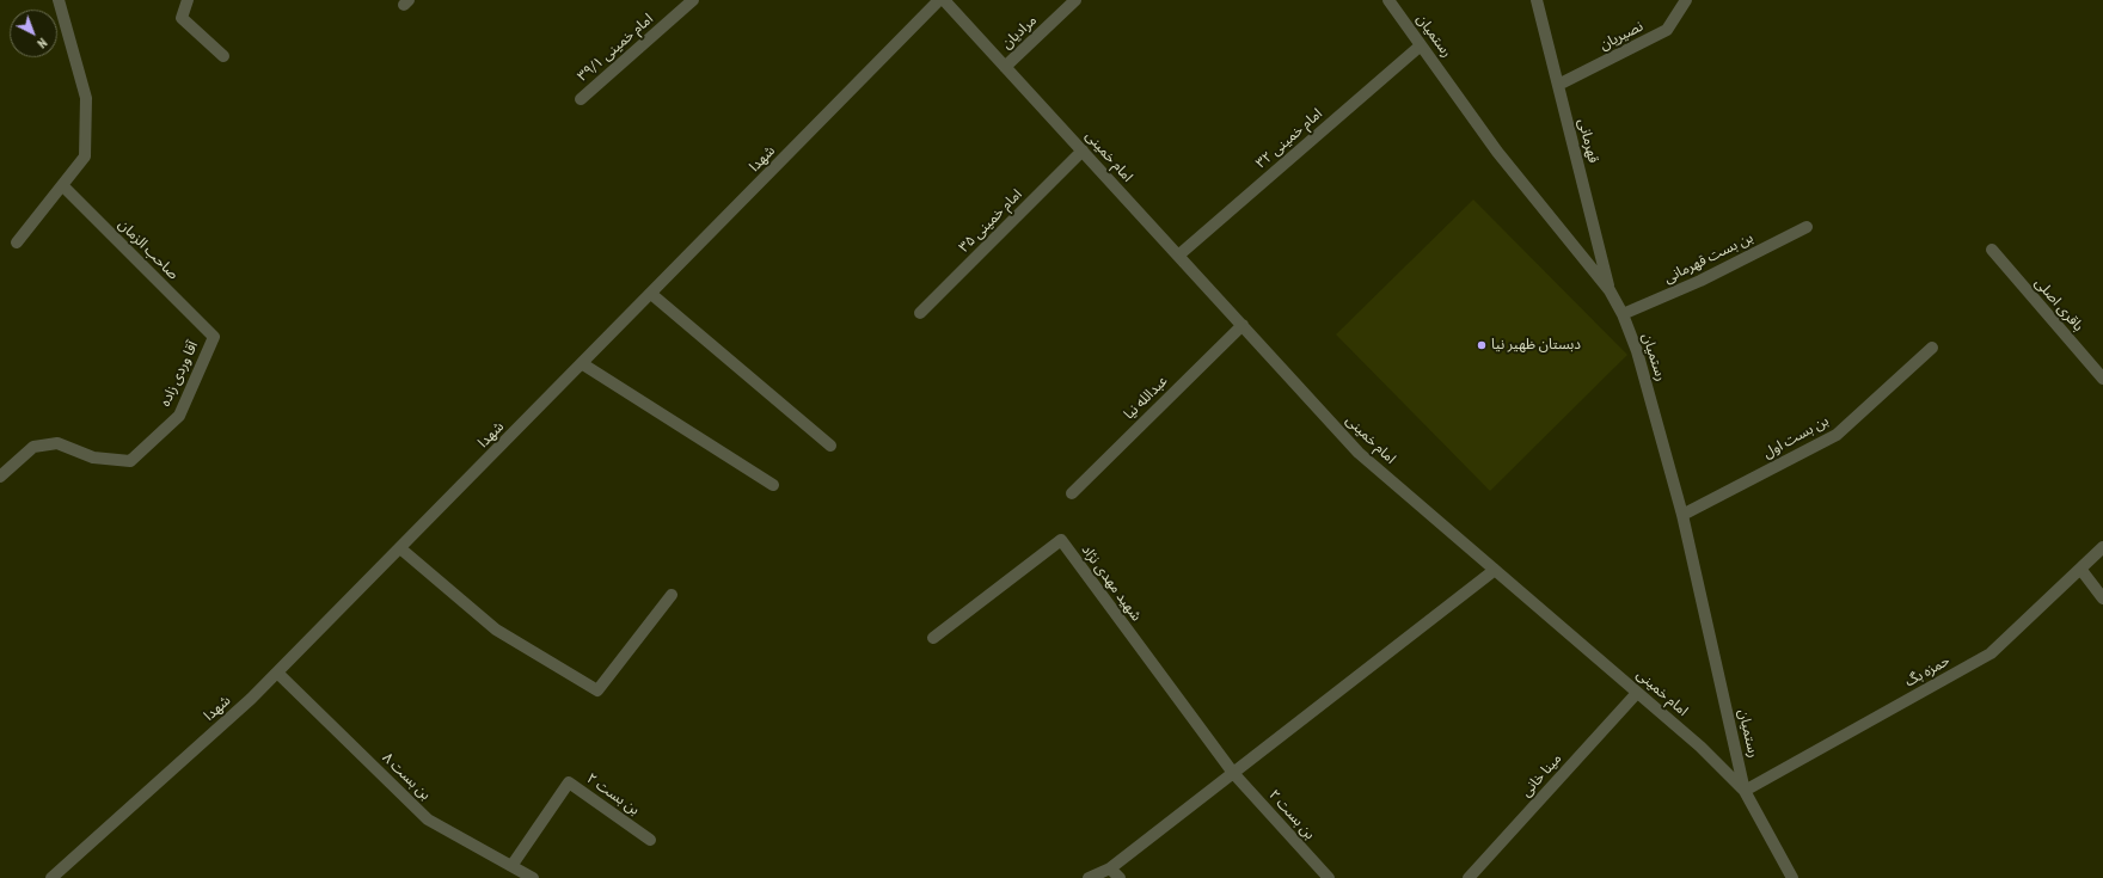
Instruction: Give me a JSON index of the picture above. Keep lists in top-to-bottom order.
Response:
{
  "streets": {
    "street": [
      "مرادیان",
      "رستمیان",
      "نصیریان",
      "امام خمینی ۳۹/۱",
      "امام خمینی ۳۲",
      "قهرمانی",
      "امام خمینی",
      "شهدا",
      "امام خمینی ۳۵",
      "صاحب الزمان",
      "بن بست قهرمانی",
      "باقری اصلی",
      "آقا وردی زاده",
      "عبدالله نیا",
      "بن بست اول",
      "شهید مهدی نژاد",
      "حمزه بگ",
      "مینا خانی",
      "بن بست ۸",
      "بن بست ۲"
    ]
  },
  "crossings": [
    ["مرادیان", "امام خمینی"],
    ["رستمیان", "امام خمینی ۳۲"],
    ["رستمیان", "قهرمانی"],
    ["رستمیان", "امام خمینی"],
    ["رستمیان", "بن بست قهرمانی"],
    ["رستمیان", "بن بست اول"],
    ["رستمیان", "حمزه بگ"],
    ["نصیریان", "قهرمانی"],
    ["امام خمینی ۳۲", "امام خمینی"],
    ["امام خمینی", "امام خمینی ۳۵"],
    ["امام خمینی", "عبدالله نیا"],
    ["امام خمینی", "حمزه بگ"],
    ["امام خمینی", "مینا خانی"],
    ["شهدا", "بن بست ۸"],
    ["صاحب الزمان", "آقا وردی زاده"],
    ["شهید مهدی نژاد", "بن بست ۲"],
    ["بن بست ۸", "بن بست ۲"]
  ],
  "places": ["دبستان ظهیر نیا"],
  "north": "bottom right"
}
